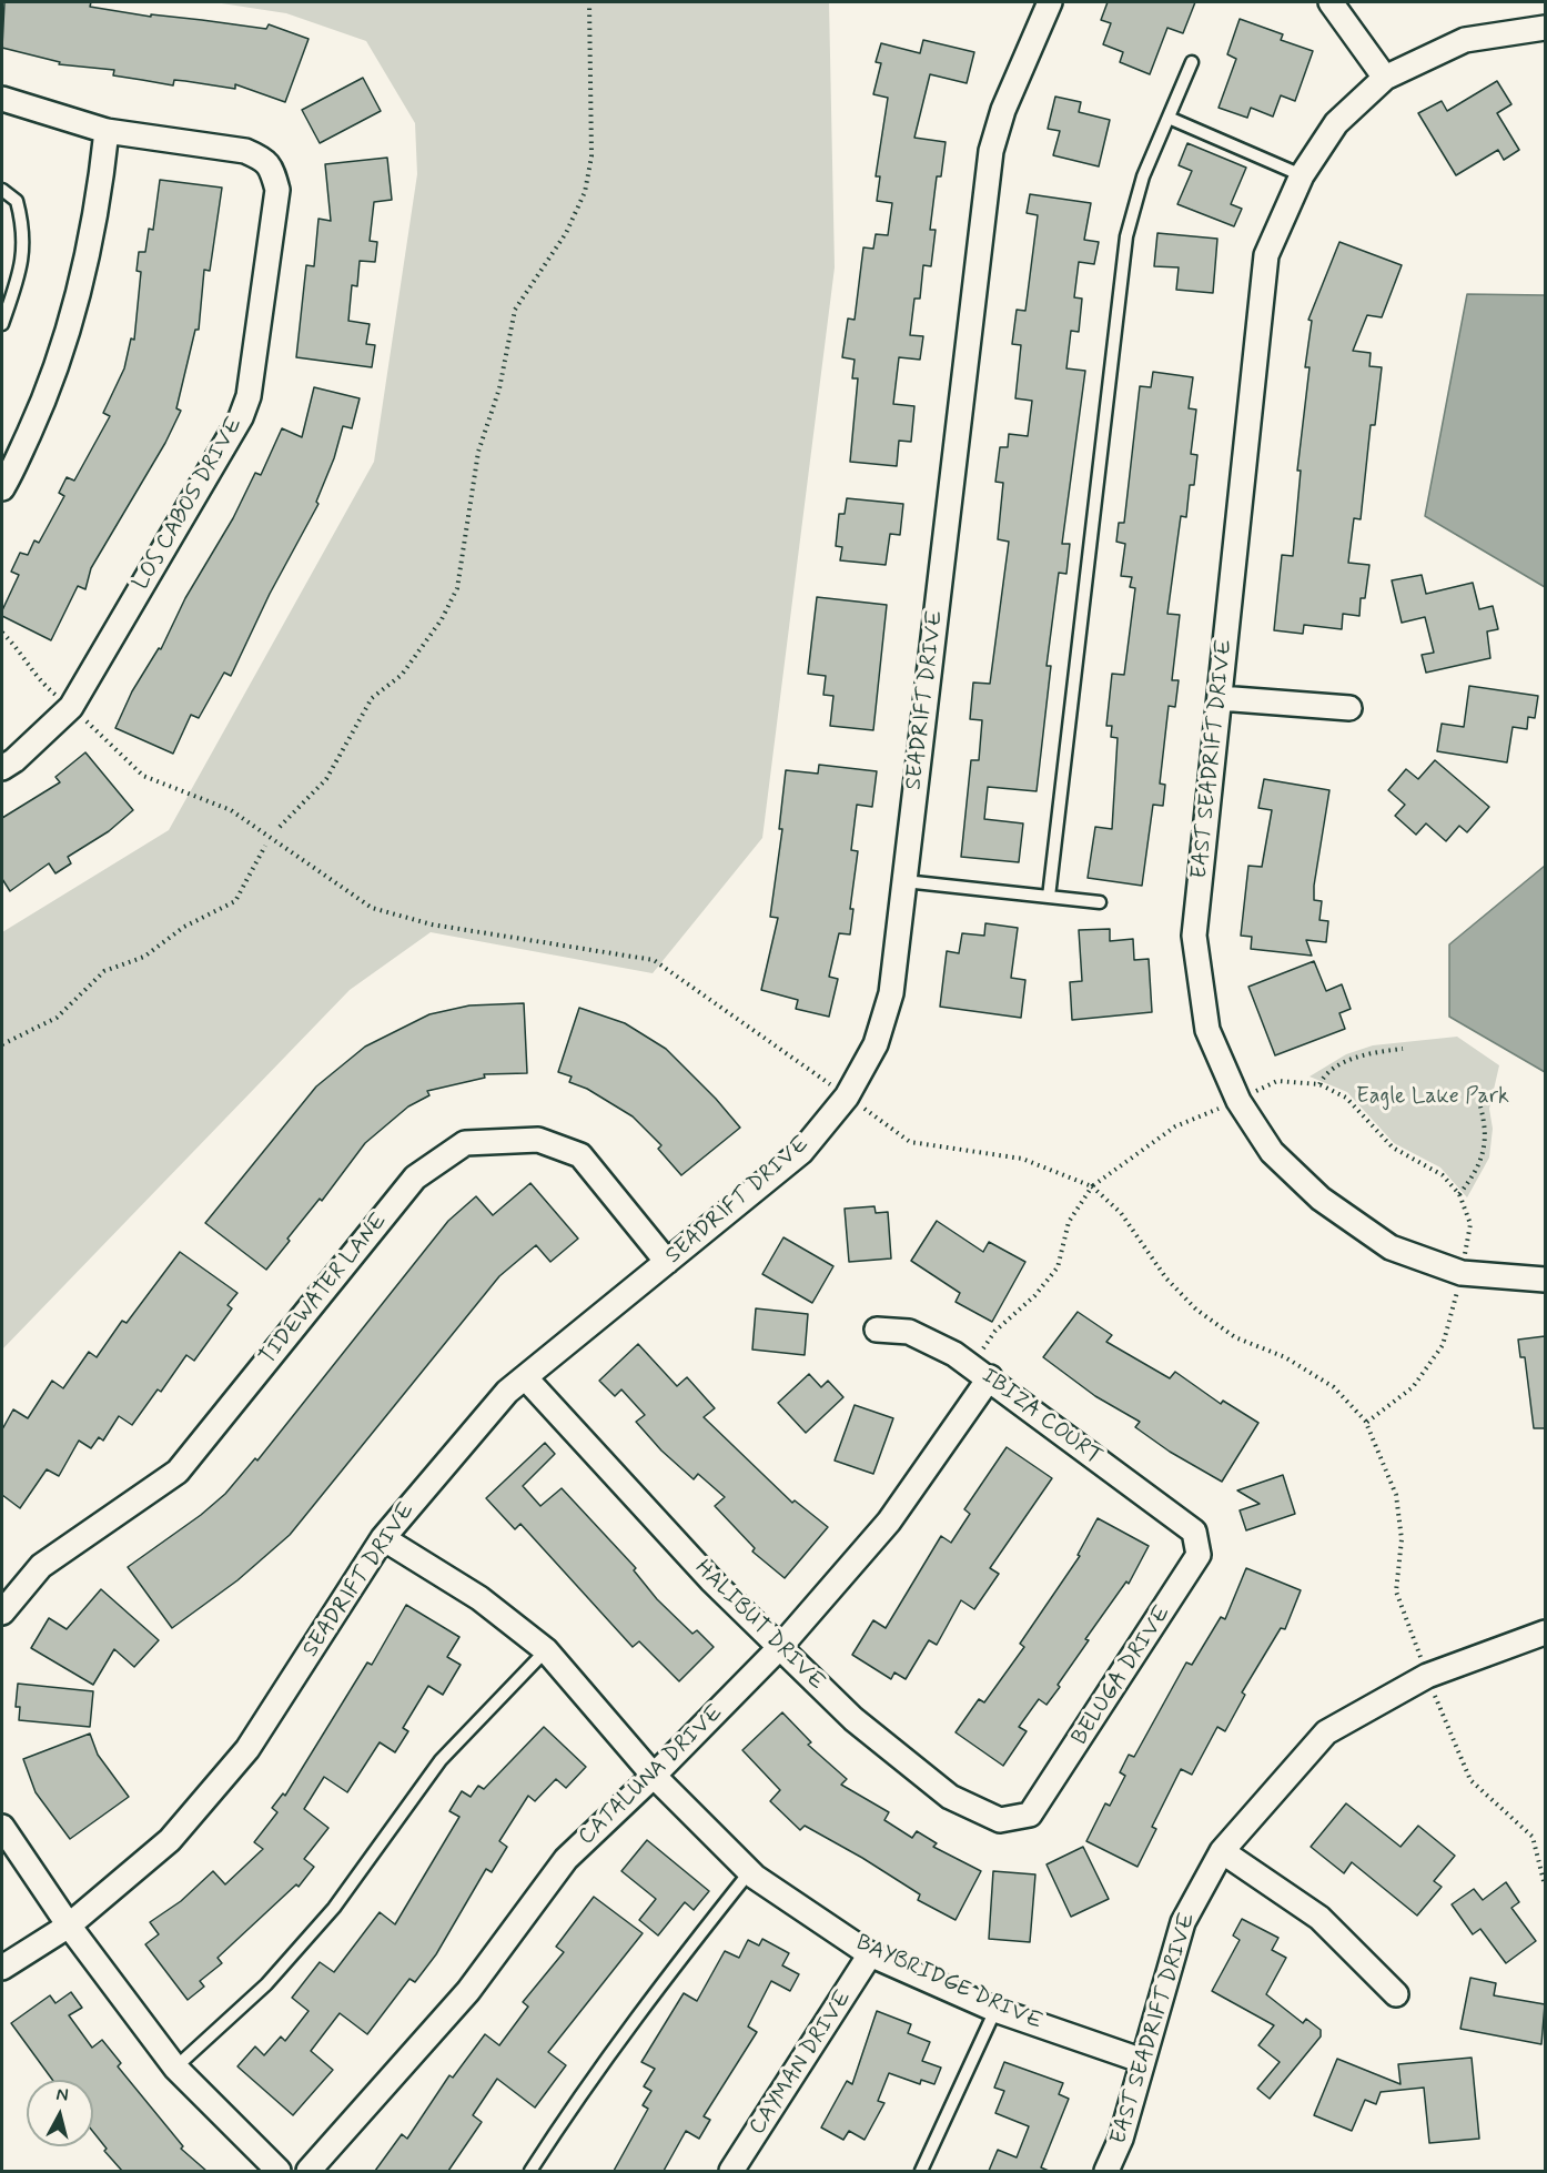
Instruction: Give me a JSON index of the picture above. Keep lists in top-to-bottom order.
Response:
{
  "streets": {
    "street": [
      "LOS CABOS DRIVE",
      "SEADRIFT DRIVE",
      "EAST SEADRIFT DRIVE",
      "TIDEWATER LANE",
      "IBIZA COURT",
      "HALIBUT DRIVE",
      "BELUGA DRIVE",
      "CATALUNA DRIVE",
      "BAYBRIDGE DRIVE",
      "CAYMAN DRIVE"
    ]
  },
  "crossings": [
    ["SEADRIFT DRIVE", "TIDEWATER LANE"],
    ["SEADRIFT DRIVE", "HALIBUT DRIVE"],
    ["SEADRIFT DRIVE", "BAYBRIDGE DRIVE"],
    ["EAST SEADRIFT DRIVE", "BAYBRIDGE DRIVE"],
    ["IBIZA COURT", "BELUGA DRIVE"],
    ["IBIZA COURT", "CATALUNA DRIVE"],
    ["HALIBUT DRIVE", "BELUGA DRIVE"],
    ["HALIBUT DRIVE", "CATALUNA DRIVE"],
    ["CATALUNA DRIVE", "BAYBRIDGE DRIVE"],
    ["BAYBRIDGE DRIVE", "CAYMAN DRIVE"]
  ],
  "parks": ["Eagle Lake Park"],
  "north": "top"
}
